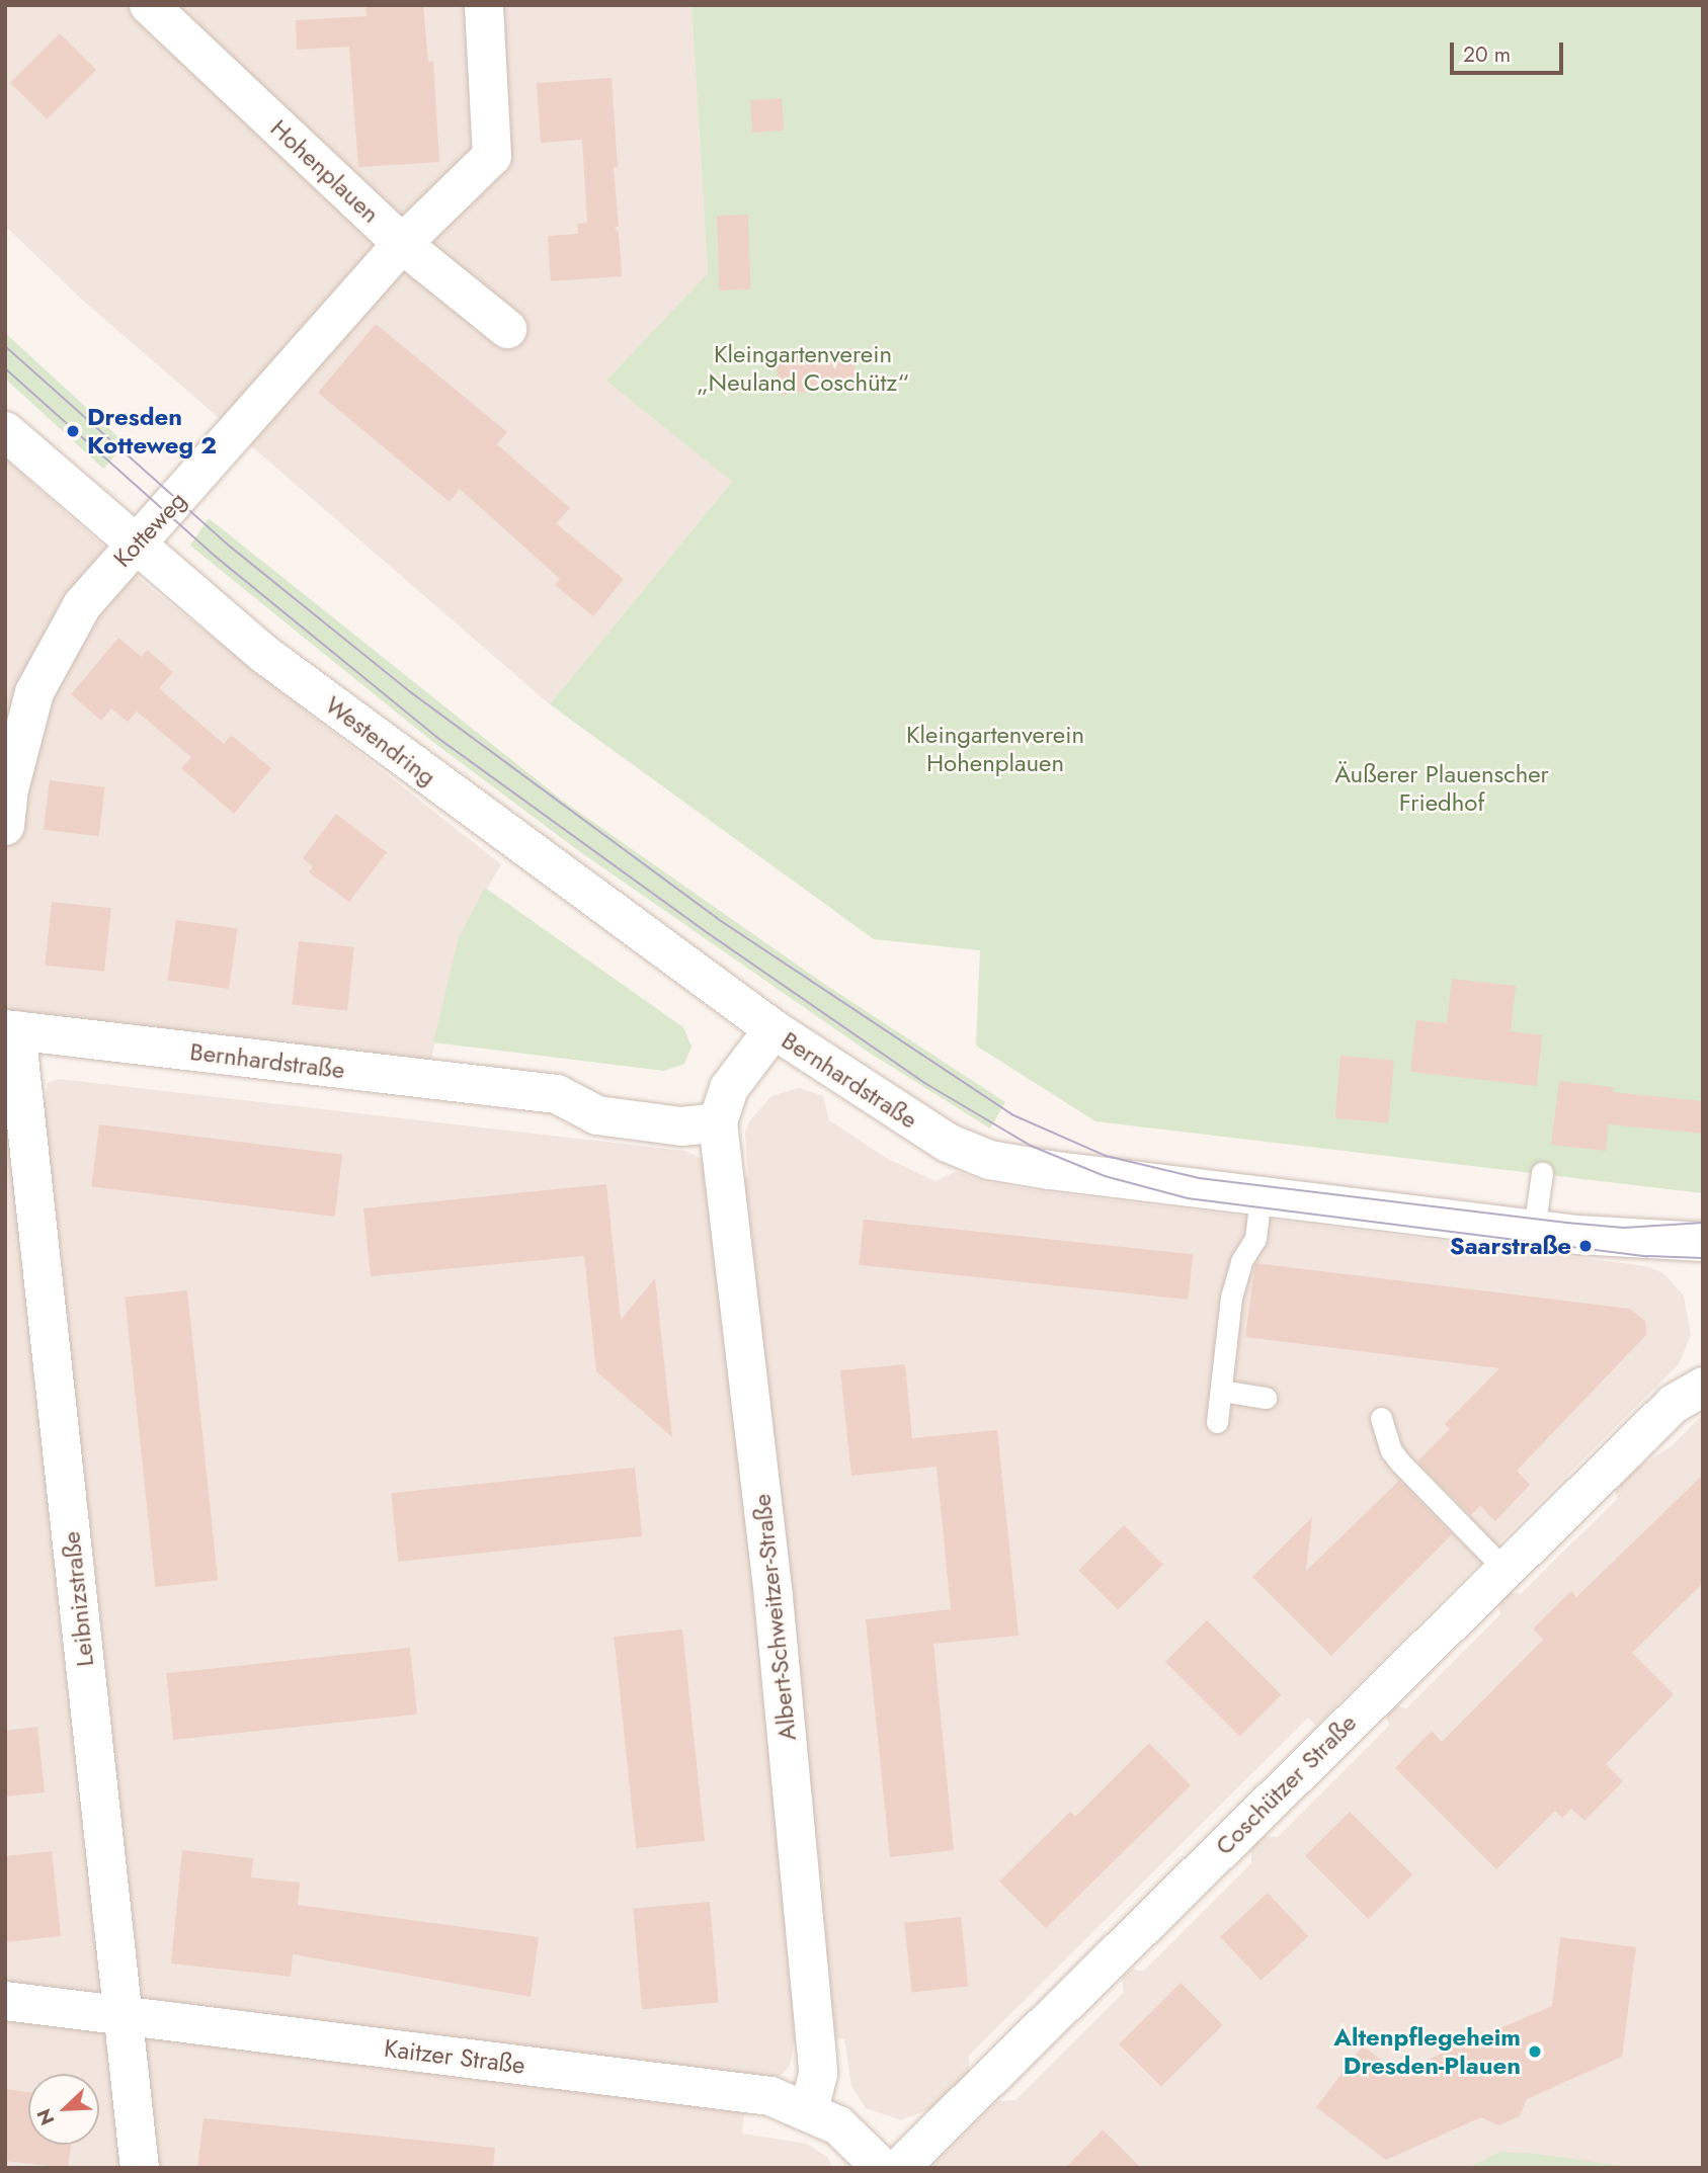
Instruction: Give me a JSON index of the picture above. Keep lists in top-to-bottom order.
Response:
{
  "streets": {
    "street": [
      "Hohenplauen",
      "Kotteweg",
      "Westendring",
      "Bernhardstraße",
      "Leibnizstraße",
      "Albert-Schweitzer-Straße",
      "Coschützer Straße",
      "Kaitzer Straße"
    ]
  },
  "crossings": [
    ["Hohenplauen", "Kotteweg"],
    ["Kotteweg", "Westendring"],
    ["Westendring", "Bernhardstraße"],
    ["Bernhardstraße", "Leibnizstraße"],
    ["Bernhardstraße", "Albert-Schweitzer-Straße"],
    ["Leibnizstraße", "Kaitzer Straße"],
    ["Albert-Schweitzer-Straße", "Kaitzer Straße"]
  ],
  "parks": ["Kleingartenverein „Neuland Coschütz“", "Kleingartenverein Hohenplauen", "Äußerer Plauenscher Friedhof"],
  "places": ["Dresden Kotteweg 2", "Saarstraße", "Altenpflegeheim Dresden-Plauen"],
  "scale_bar": "20 m",
  "north": "bottom left"
}
